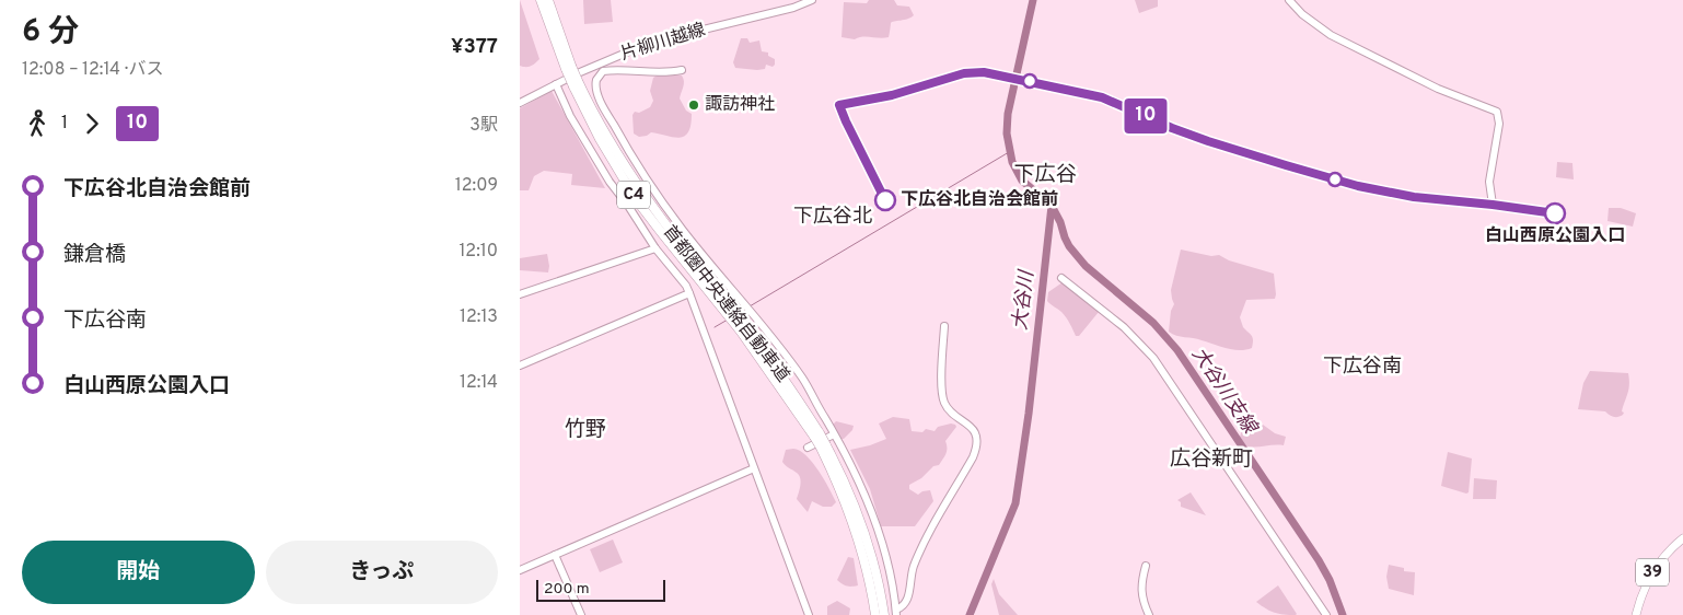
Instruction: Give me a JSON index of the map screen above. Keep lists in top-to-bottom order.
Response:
{
  "streets": {
    "highway": ["C4", "首都圏中央連絡自動車道"],
    "main road": ["39"],
    "street": ["片柳川越線"]
  },
  "districts": [
    "下広谷",
    "下広谷北",
    "下広谷南",
    "竹野",
    "広谷新町"
  ],
  "water": ["大谷川", "大谷川支線"],
  "places": ["諏訪神社", "下広谷北自治会館前", "白山西原公園入口"],
  "lines": ["bus line 10"],
  "scale_bar": "200 m",
  "page": {
    "heading": ["6 分", "12:08 – 12:14 · バス", "¥377"],
    "on_map": "10",
    "legs": ["1", "10", "3駅"],
    "list": [
      {
        "name": "下広谷北自治会館前",
        "value": "12:09"
      },
      {
        "name": "鎌倉橋",
        "value": "12:10"
      },
      {
        "name": "下広谷南",
        "value": "12:13"
      },
      {
        "name": "白山西原公園入口",
        "value": "12:14"
      }
    ],
    "buttons": ["開始", "きっぷ"],
    "scale": "200 m"
  }
}
